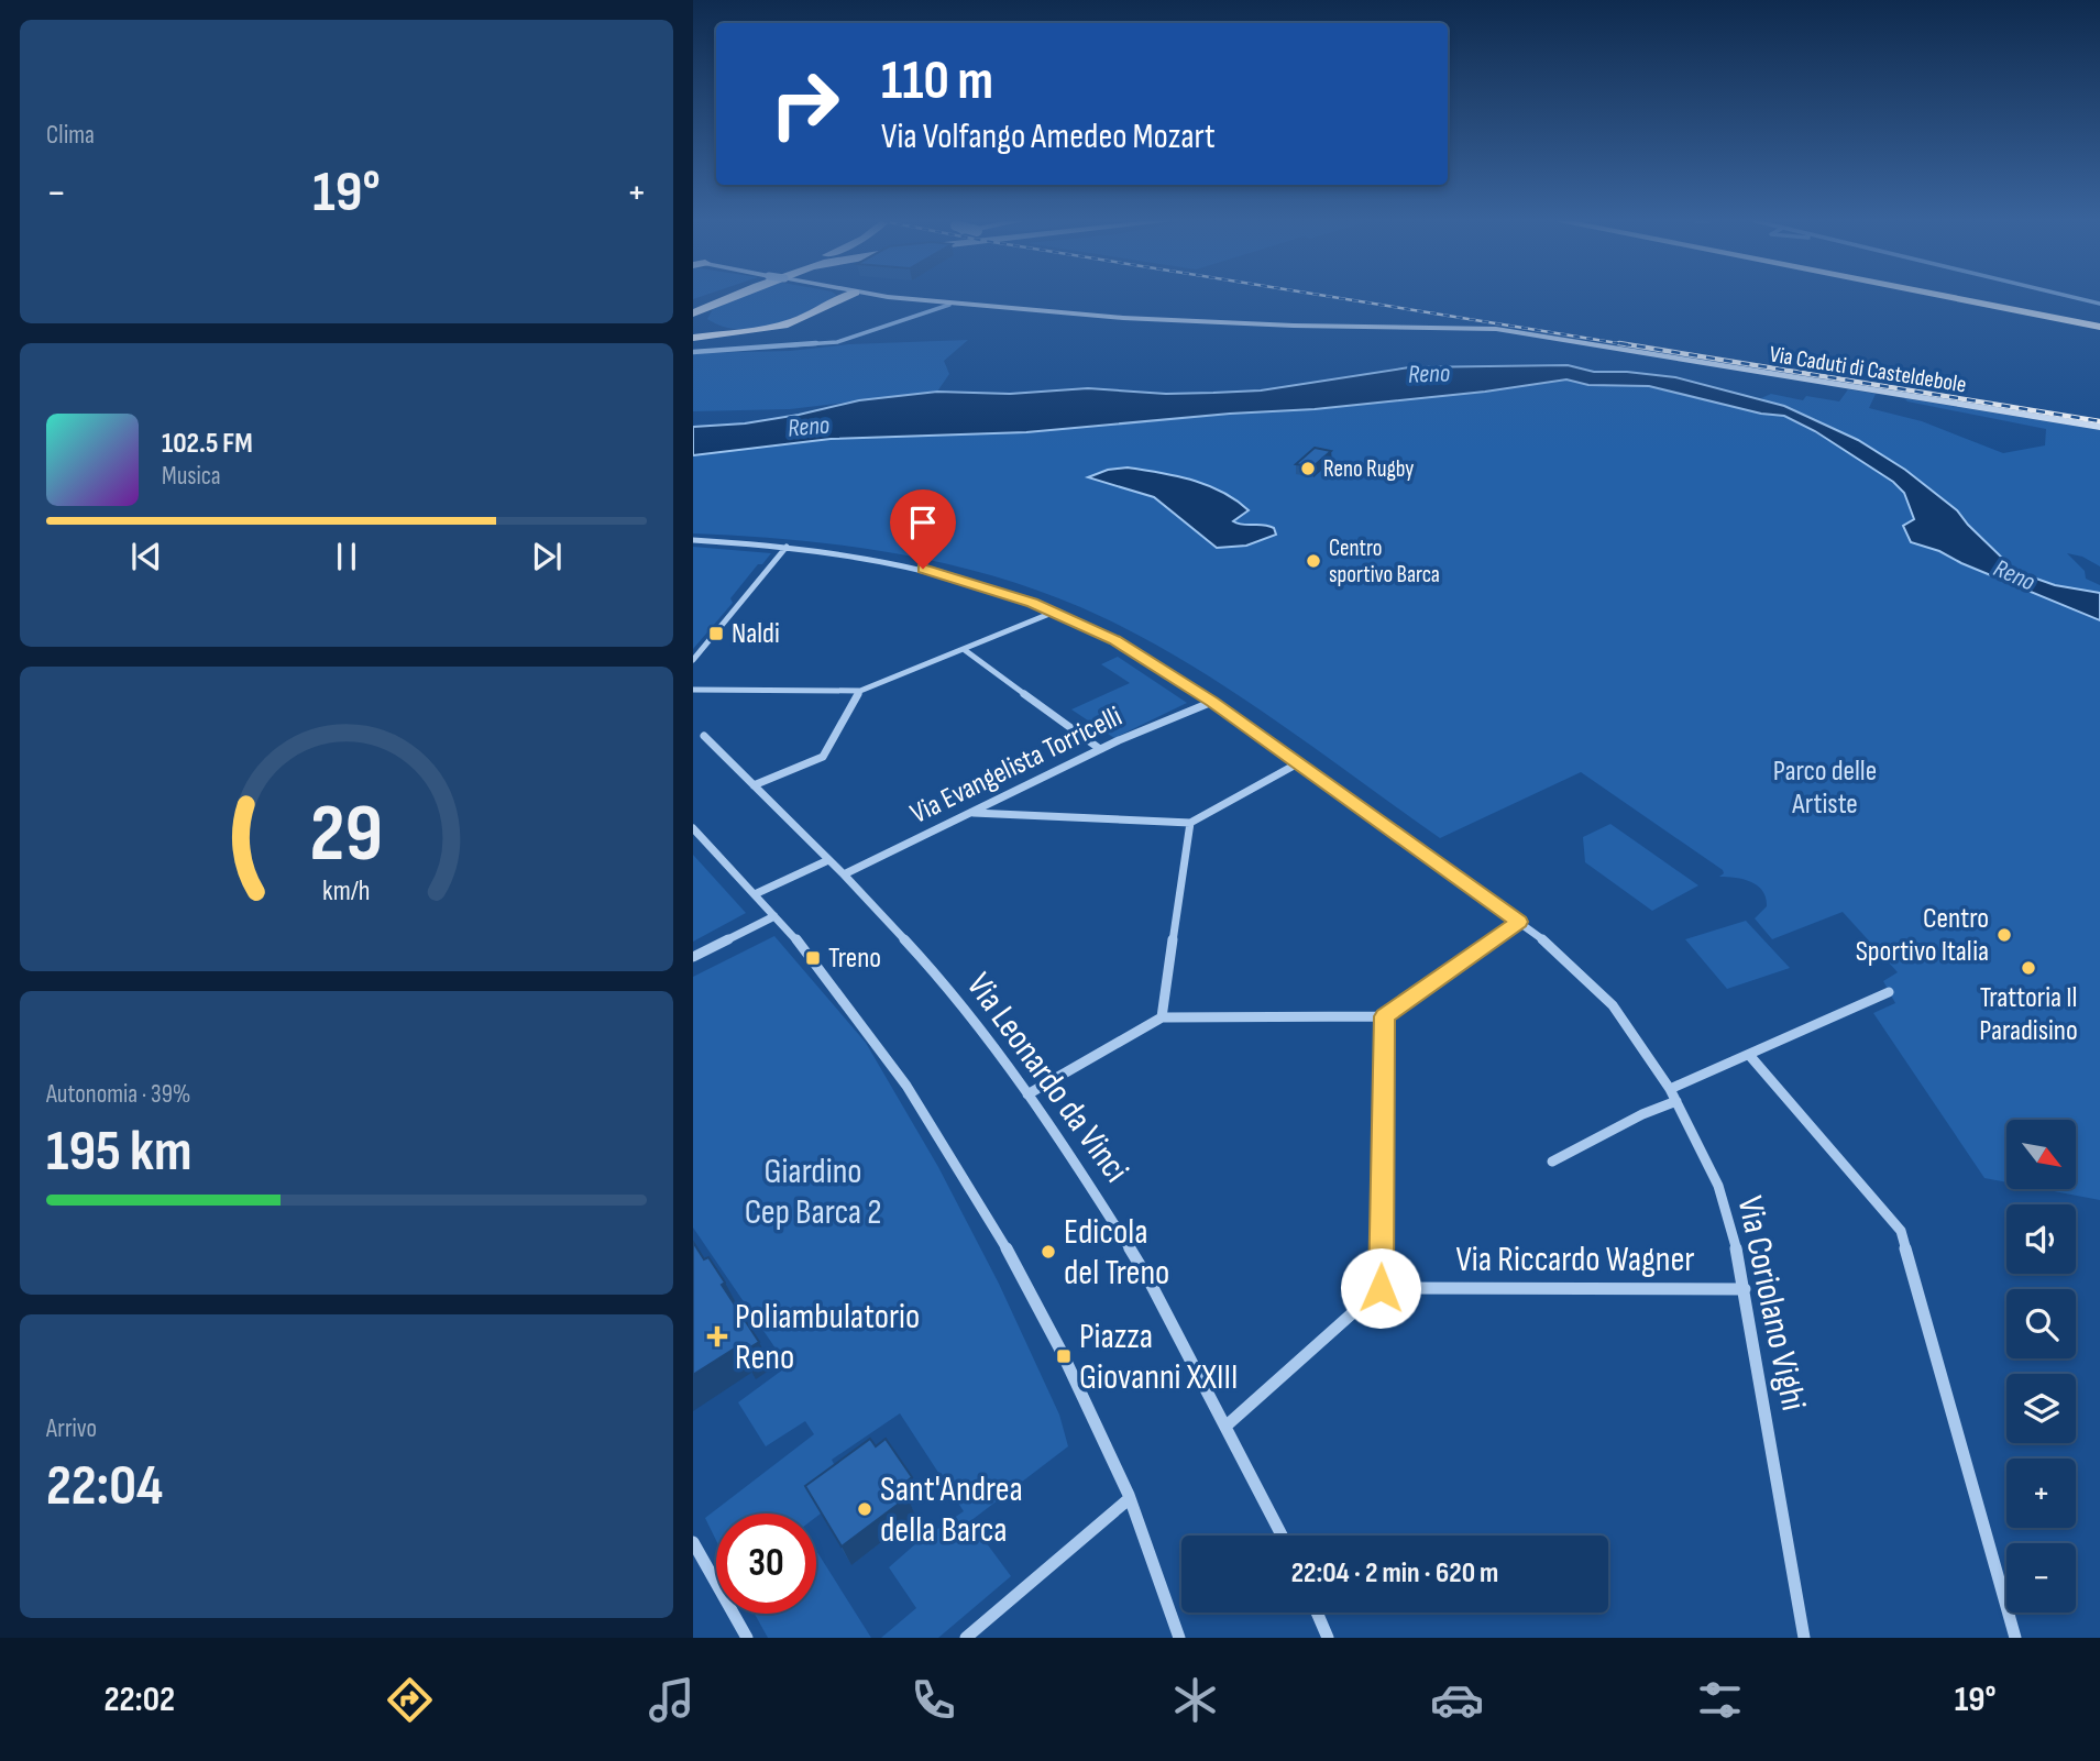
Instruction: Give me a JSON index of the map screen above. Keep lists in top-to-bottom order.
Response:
{
  "streets": {
    "main road": ["Via Caduti di Casteldebole"],
    "street": [
      "Via Evangelista Torricelli",
      "Via Leonardo da Vinci",
      "Via Riccardo Wagner",
      "Via Coriolano Vighi"
    ]
  },
  "crossings": [
    ["Via Evangelista Torricelli", "Via Leonardo da Vinci"],
    ["Via Evangelista Torricelli", "Via Coriolano Vighi"],
    ["Via Riccardo Wagner", "Via Coriolano Vighi"]
  ],
  "water": ["Reno"],
  "parks": ["Parco delle Artiste", "Giardino Cep Barca 2"],
  "places": {
    "other": [
      "Reno Rugby",
      "Centro sportivo Barca",
      "Centro Sportivo Italia",
      "Trattoria Il Paradisino",
      "Edicola del Treno",
      "Sant'Andrea della Barca"
    ],
    "transit": ["Naldi", "Treno", "Piazza Giovanni XXIII"],
    "health": ["Poliambulatorio Reno"]
  },
  "north": "bottom right",
  "page": {
    "tile": [
      "Clima",
      ["Autonomia · 39%", "195 km"],
      ["Arrivo", "22:04"]
    ],
    "turn": ["110 m", "Via Volfango Amedeo Mozart"],
    "heat": ["−", "19°", "+"],
    "song": ["102.5 FM", "Musica"],
    "map_buttons": ["+", "−"],
    "limit": "30",
    "trip": "22:04 · 2 min · 620 m",
    "tabs": ["22:02", "19°"],
    "gauge": ["29", "km/h"]
  }
}
